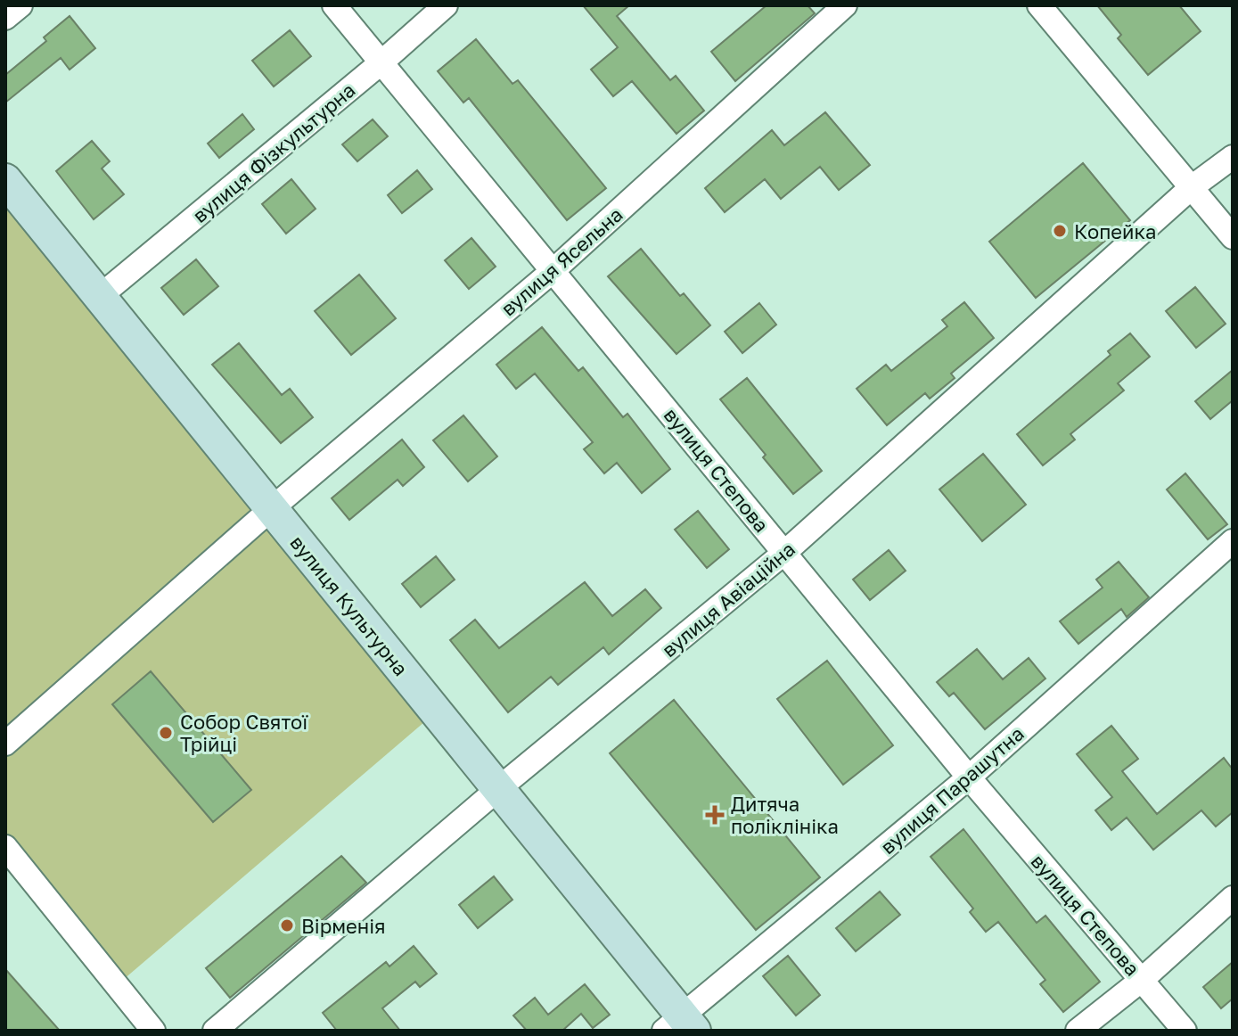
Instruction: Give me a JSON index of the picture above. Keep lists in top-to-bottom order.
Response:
{
  "streets": {
    "street": [
      "вулиця Фізкультурна",
      "вулиця Ясельна",
      "вулиця Степова",
      "вулиця Авіаційна",
      "вулиця Культурна",
      "вулиця Парашутна"
    ]
  },
  "crossings": [
    ["вулиця Фізкультурна", "вулиця Степова"],
    ["вулиця Фізкультурна", "вулиця Культурна"],
    ["вулиця Ясельна", "вулиця Степова"],
    ["вулиця Ясельна", "вулиця Культурна"],
    ["вулиця Степова", "вулиця Авіаційна"],
    ["вулиця Степова", "вулиця Парашутна"],
    ["вулиця Авіаційна", "вулиця Культурна"],
    ["вулиця Культурна", "вулиця Парашутна"]
  ],
  "places": {
    "other": ["Копейка", "Собор Святої Трійці", "Вірменія"],
    "health": ["Дитяча поліклініка"]
  }
}
